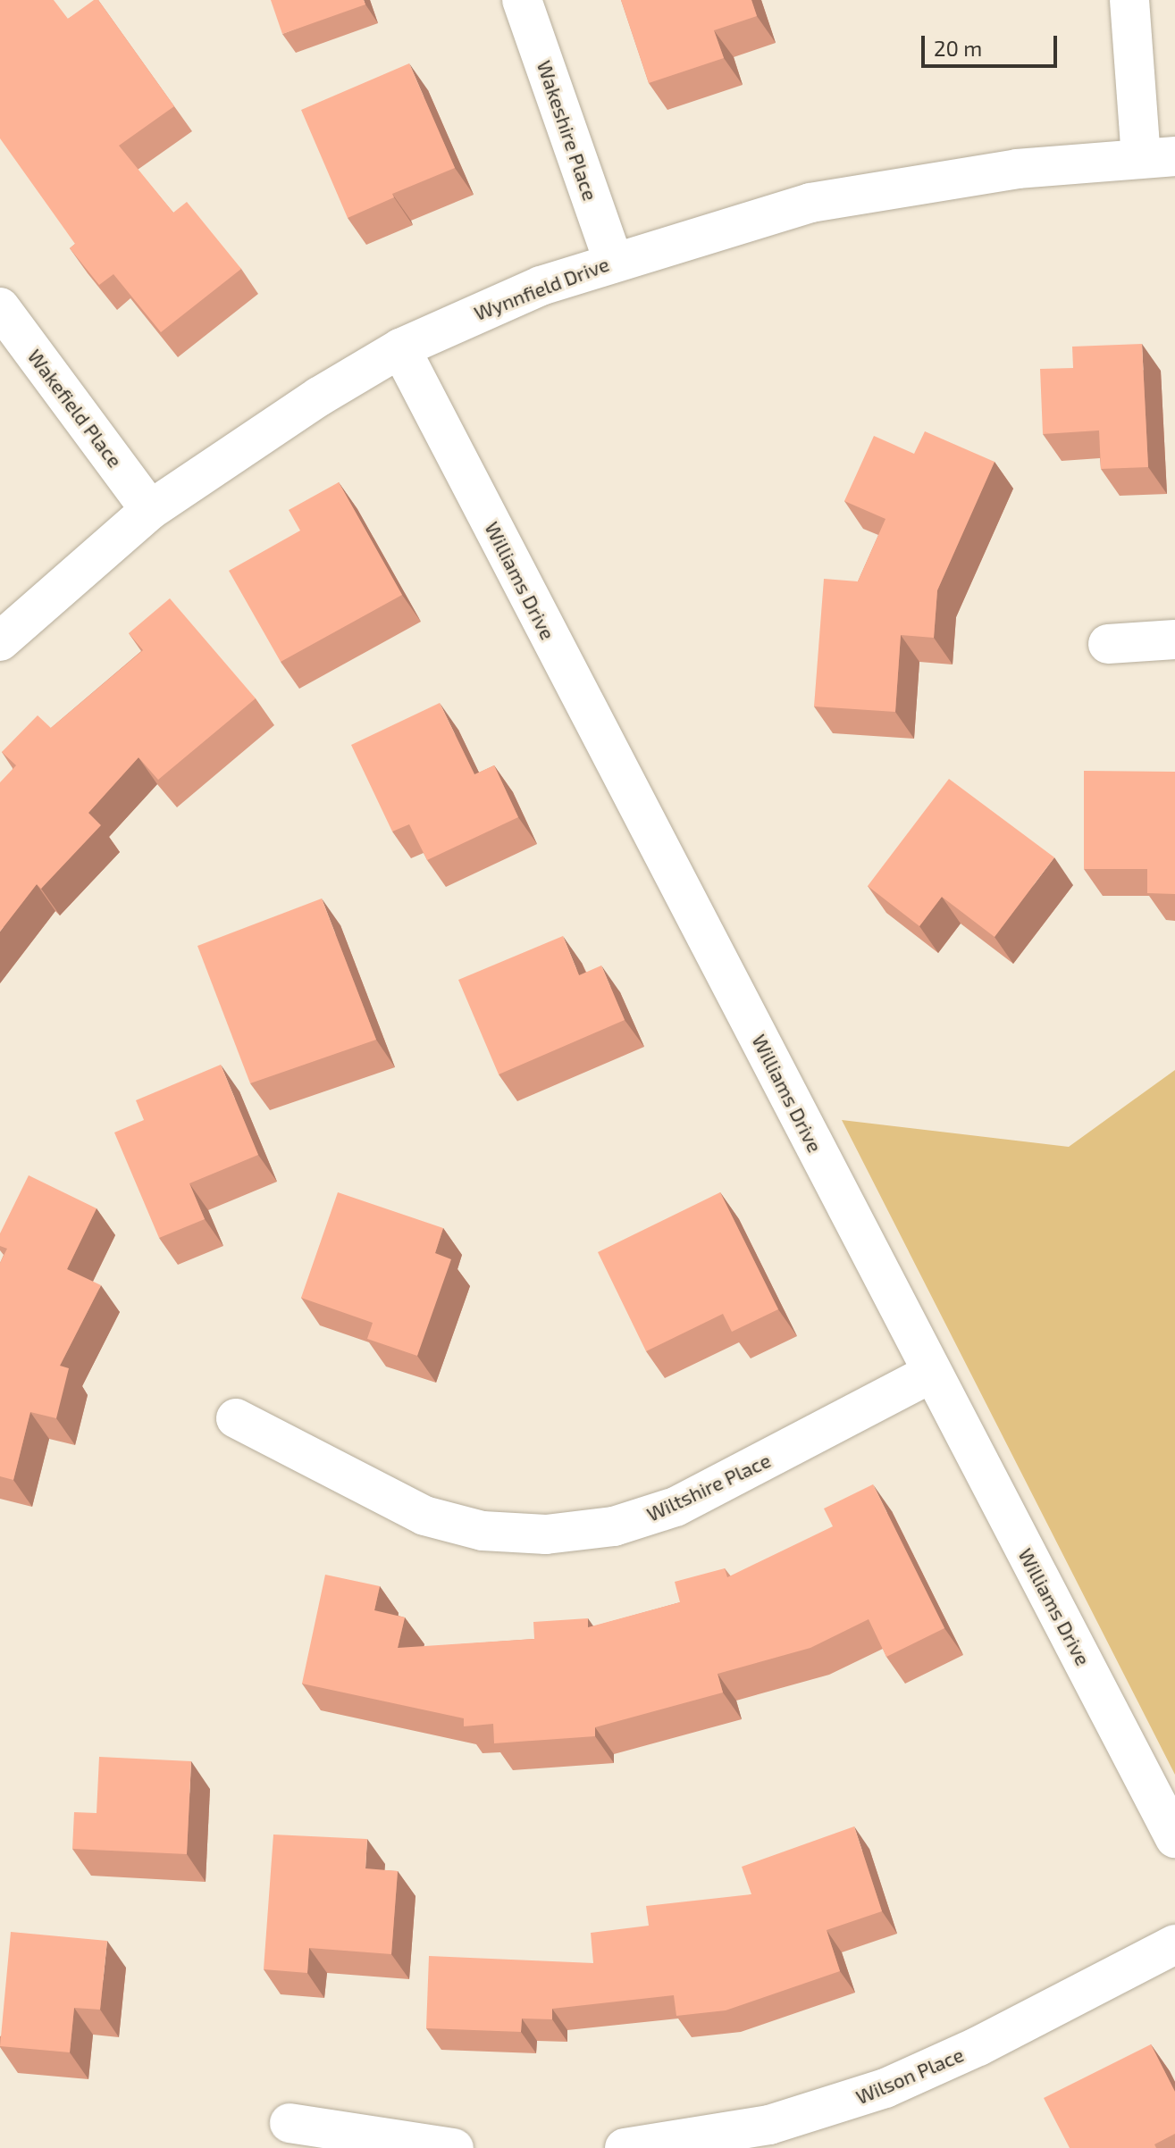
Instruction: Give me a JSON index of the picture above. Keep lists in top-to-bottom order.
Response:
{
  "streets": {
    "street": [
      "Wakeshire Place",
      "Wynnfield Drive",
      "Wakefield Place",
      "Williams Drive",
      "Wiltshire Place",
      "Wilson Place"
    ]
  },
  "crossings": [
    ["Wakeshire Place", "Wynnfield Drive"],
    ["Wynnfield Drive", "Wakefield Place"],
    ["Wynnfield Drive", "Williams Drive"],
    ["Williams Drive", "Wiltshire Place"]
  ],
  "scale_bar": "20 m"
}
